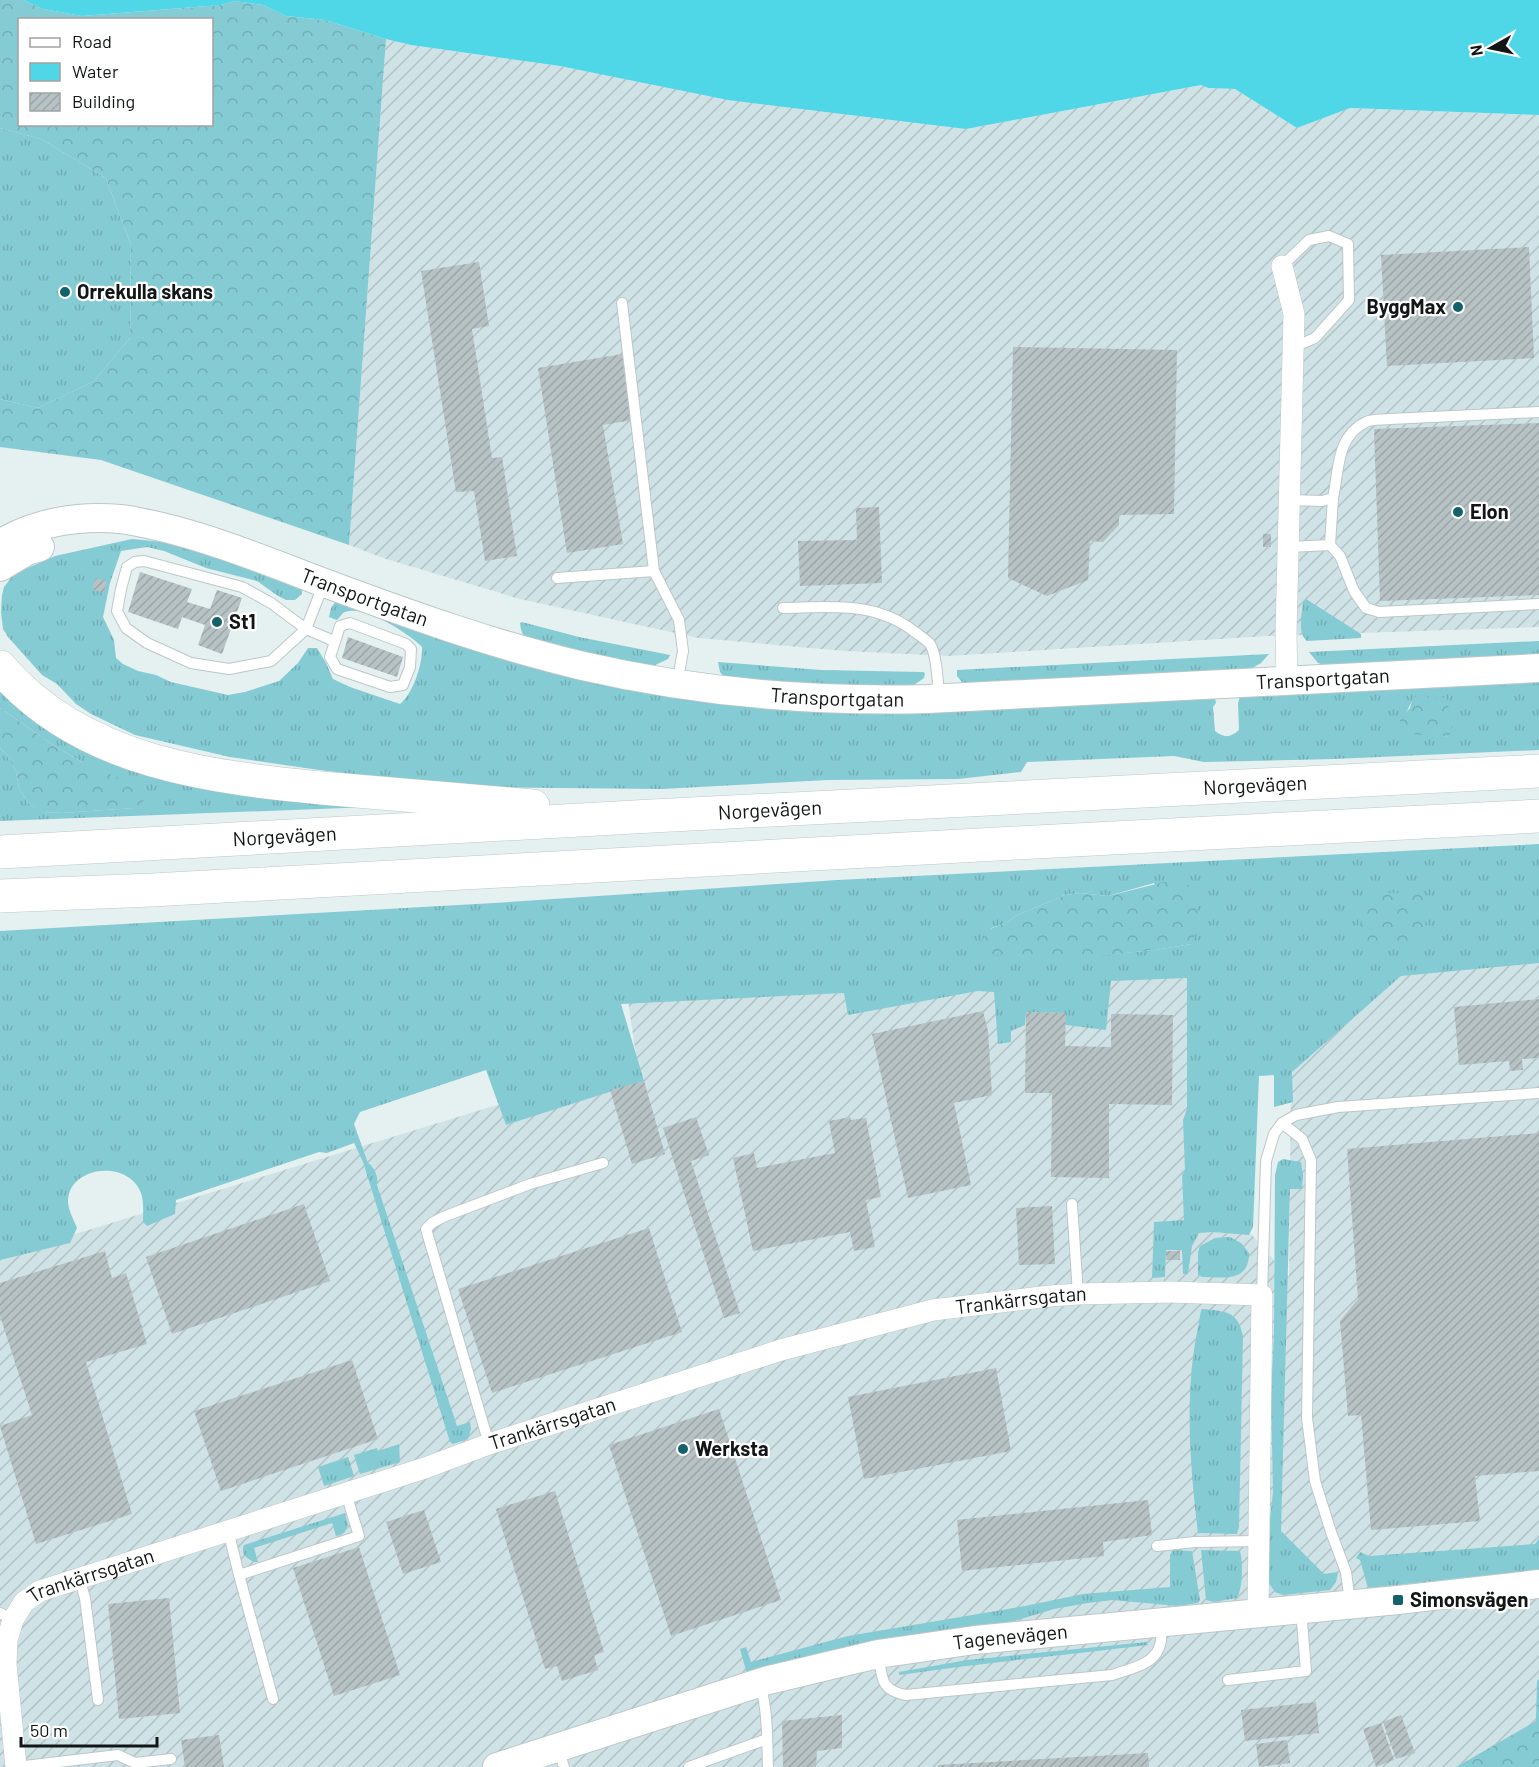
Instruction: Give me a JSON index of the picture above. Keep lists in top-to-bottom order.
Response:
{
  "streets": {
    "highway": ["Norgevägen"],
    "street": ["Transportgatan", "Trankärrsgatan", "Tagenevägen"]
  },
  "places": {
    "other": [
      "Orrekulla skans",
      "ByggMax",
      "Elon",
      "St1",
      "Werksta"
    ],
    "transit": ["Simonsvägen"]
  },
  "legend": ["Road", "Water", "Building"],
  "scale_bar": "50 m",
  "north": "left"
}
